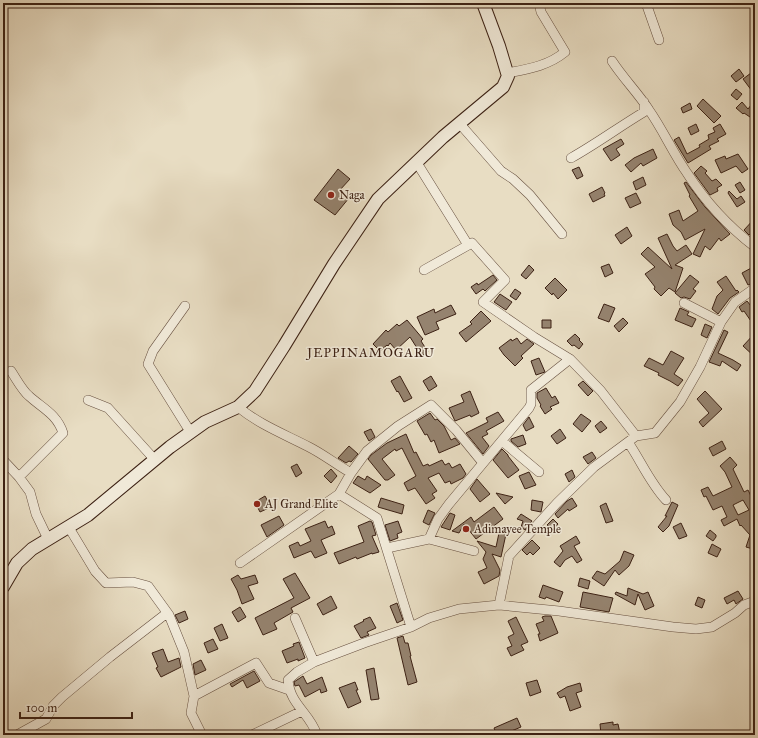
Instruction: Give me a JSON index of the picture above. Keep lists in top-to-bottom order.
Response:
{
  "districts": ["JEPPINAMOGARU"],
  "places": ["Naga", "AJ Grand Elite", "Adimayee Temple"],
  "scale_bar": "100 m"
}
